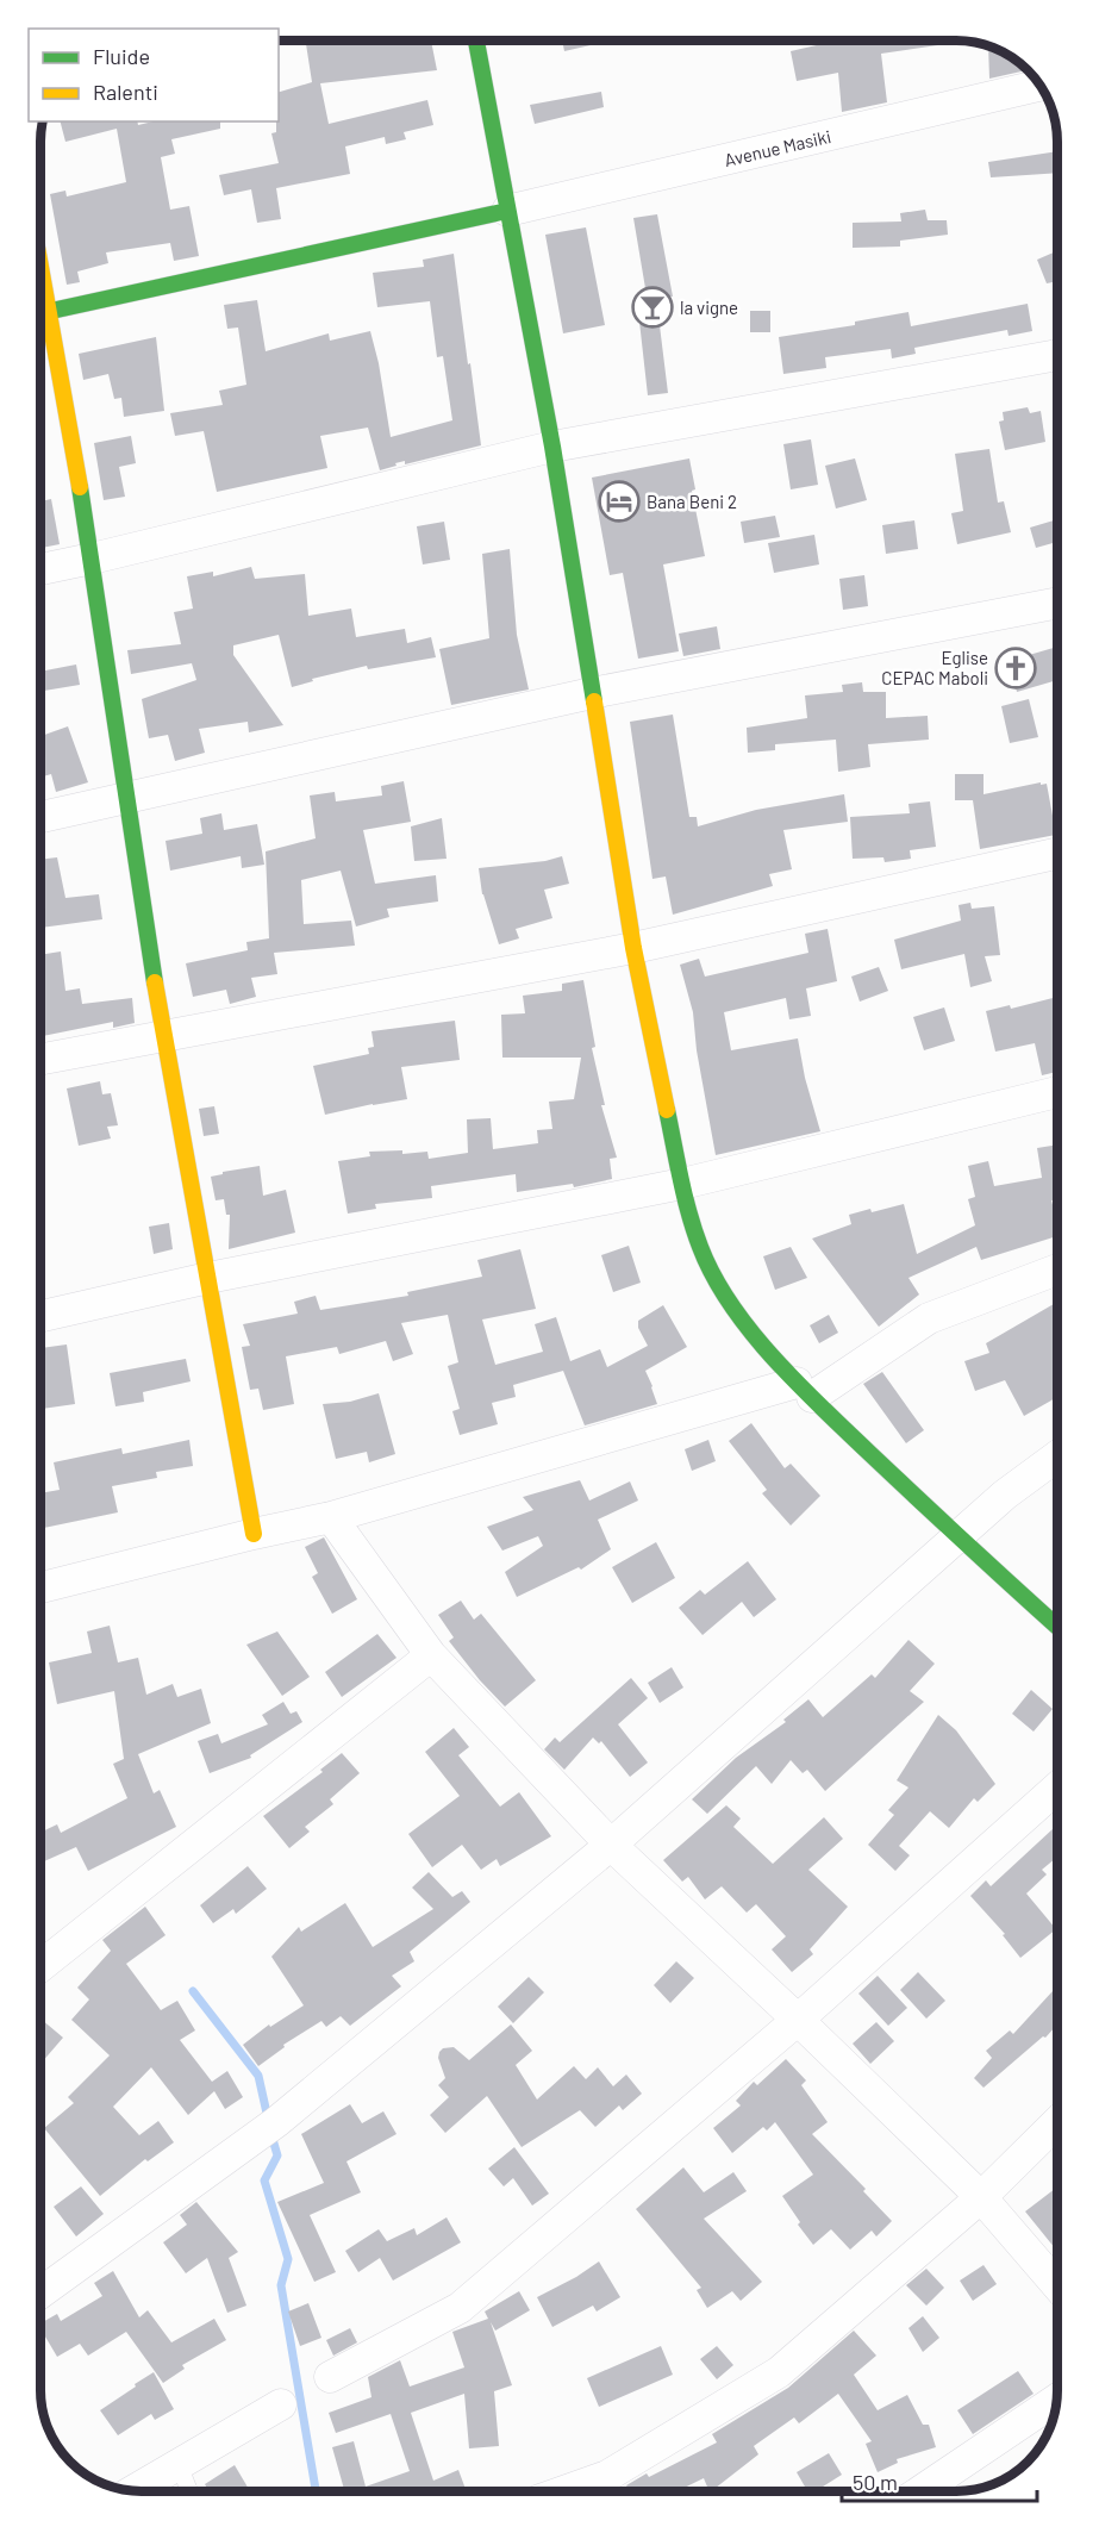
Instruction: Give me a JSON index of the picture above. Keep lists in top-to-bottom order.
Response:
{
  "streets": {
    "street": ["Avenue Masiki"]
  },
  "places": {
    "bar": ["la vigne"],
    "hotel": ["Bana Beni 2"],
    "church": ["Eglise CEPAC Maboli"]
  },
  "legend": ["Fluide", "Ralenti"],
  "scale_bar": "50 m"
}
